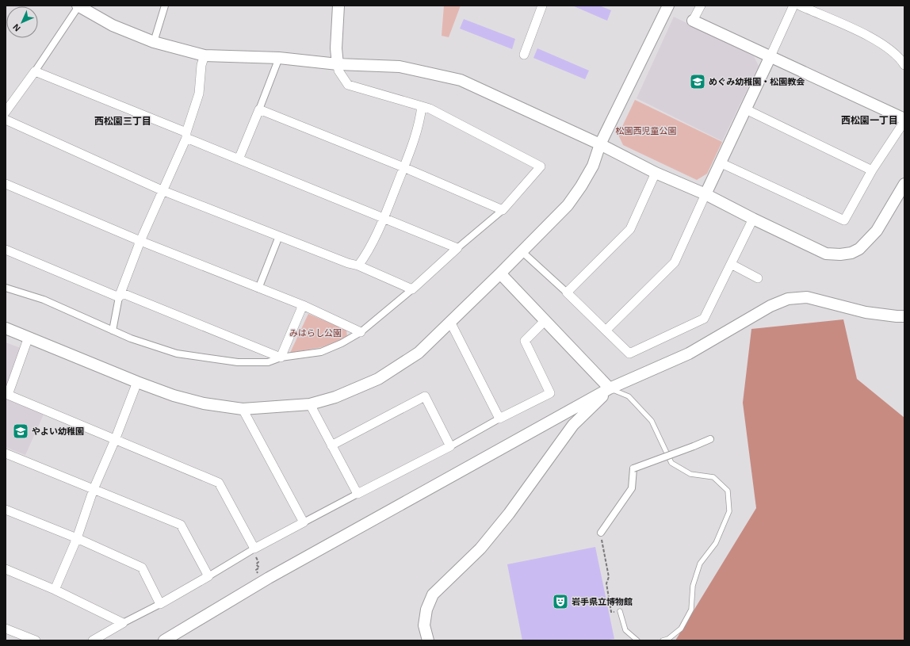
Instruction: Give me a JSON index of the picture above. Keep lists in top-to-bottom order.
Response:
{
  "districts": ["西松園一丁目", "西松園三丁目"],
  "parks": ["松園西児童公園", "みはらし公園"],
  "places": {
    "school or university": ["めぐみ幼稚園・松園教会", "やよい幼稚園"],
    "theatre": ["岩手県立博物館"]
  },
  "north": "bottom left"
}
